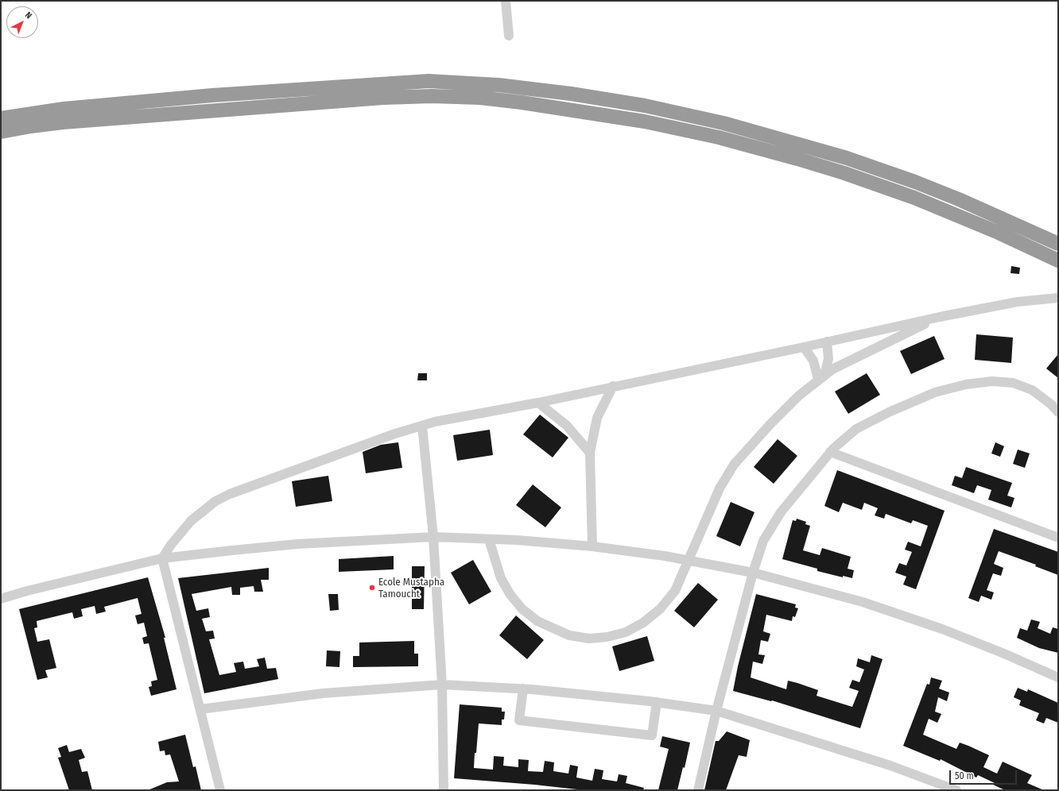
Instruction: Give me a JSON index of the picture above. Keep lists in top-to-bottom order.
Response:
{
  "places": ["Ecole Mustapha Tamoucht"],
  "scale_bar": "50 m",
  "north": "top right"
}
